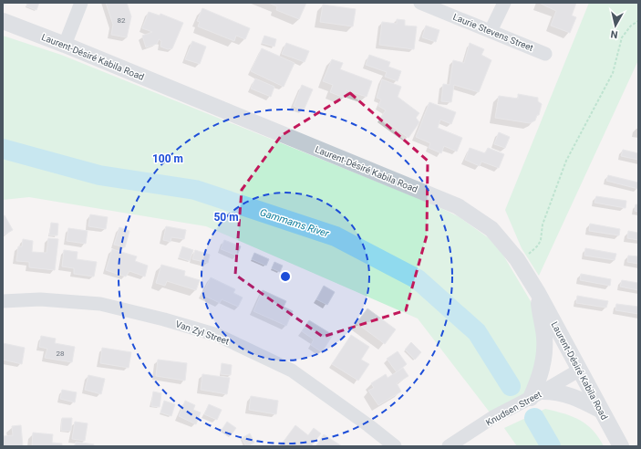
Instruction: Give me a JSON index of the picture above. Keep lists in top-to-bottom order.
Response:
{
  "streets": {
    "street": [
      "Laurie Stevens Street",
      "Laurent-Désiré Kabila Road",
      "Van Zyl Street",
      "Knudsen Street"
    ]
  },
  "crossings": [
    ["Laurent-Désiré Kabila Road", "Knudsen Street"]
  ],
  "water": ["Gammams River"],
  "house_numbers": ["82", "28"],
  "north": "bottom",
  "rings": ["100 m", "50 m"]
}
